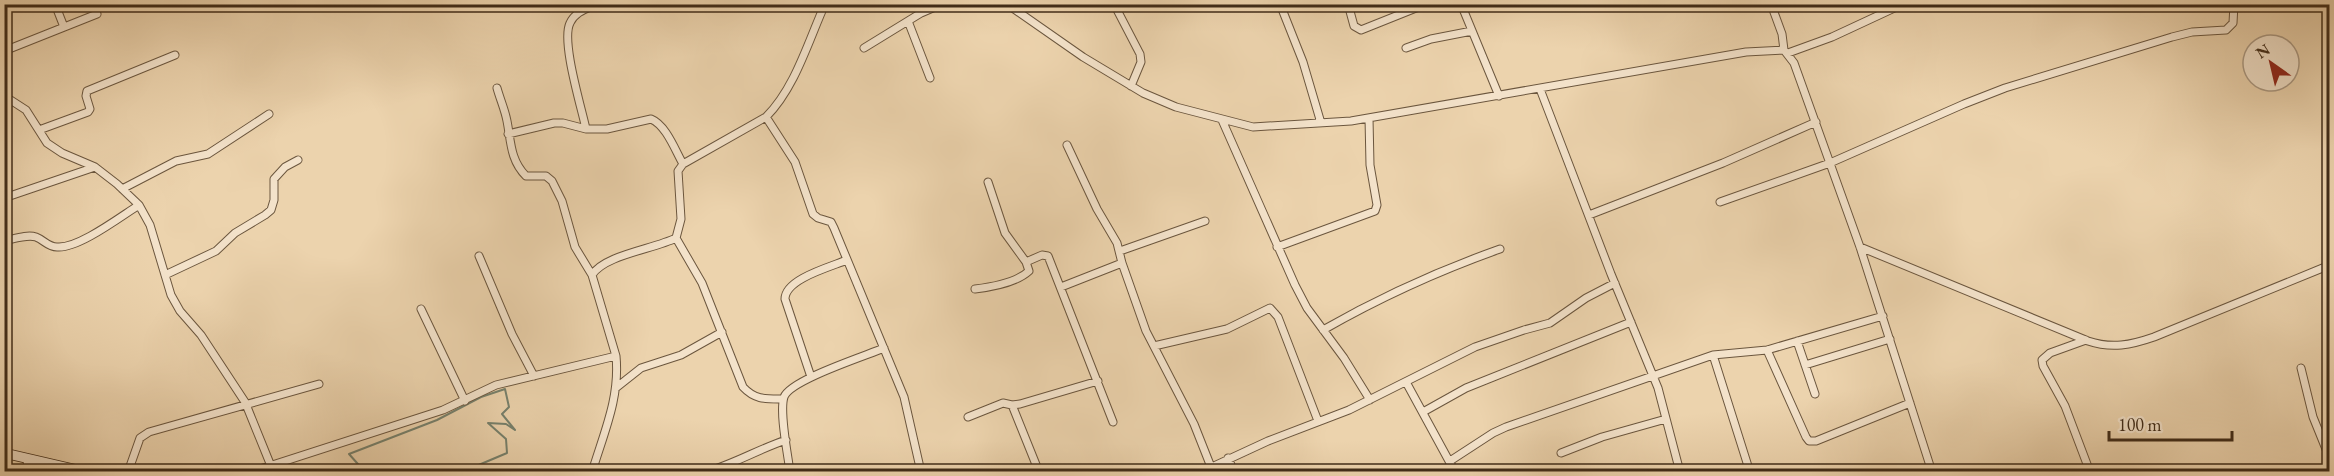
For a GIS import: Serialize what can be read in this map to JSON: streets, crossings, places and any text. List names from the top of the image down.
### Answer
{
  "scale_bar": "100 m",
  "north": "top left"
}
